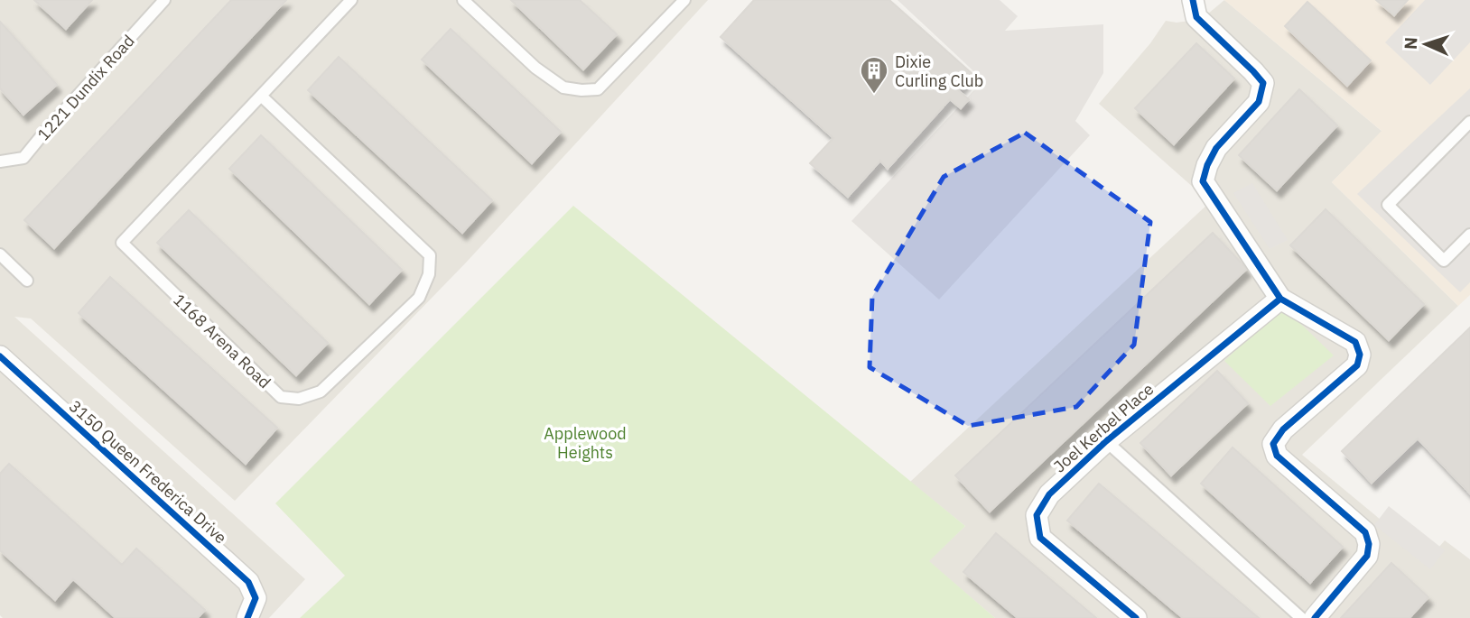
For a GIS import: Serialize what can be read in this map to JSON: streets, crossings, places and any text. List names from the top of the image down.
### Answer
{
  "streets": {
    "street": ["Joel Kerbel Place", "3150 Queen Frederica Drive"],
    "lane": ["1221 Dundix Road", "1168 Arena Road"]
  },
  "parks": ["Applewood Heights"],
  "places": {
    "building": ["Dixie Curling Club"]
  },
  "north": "left"
}
